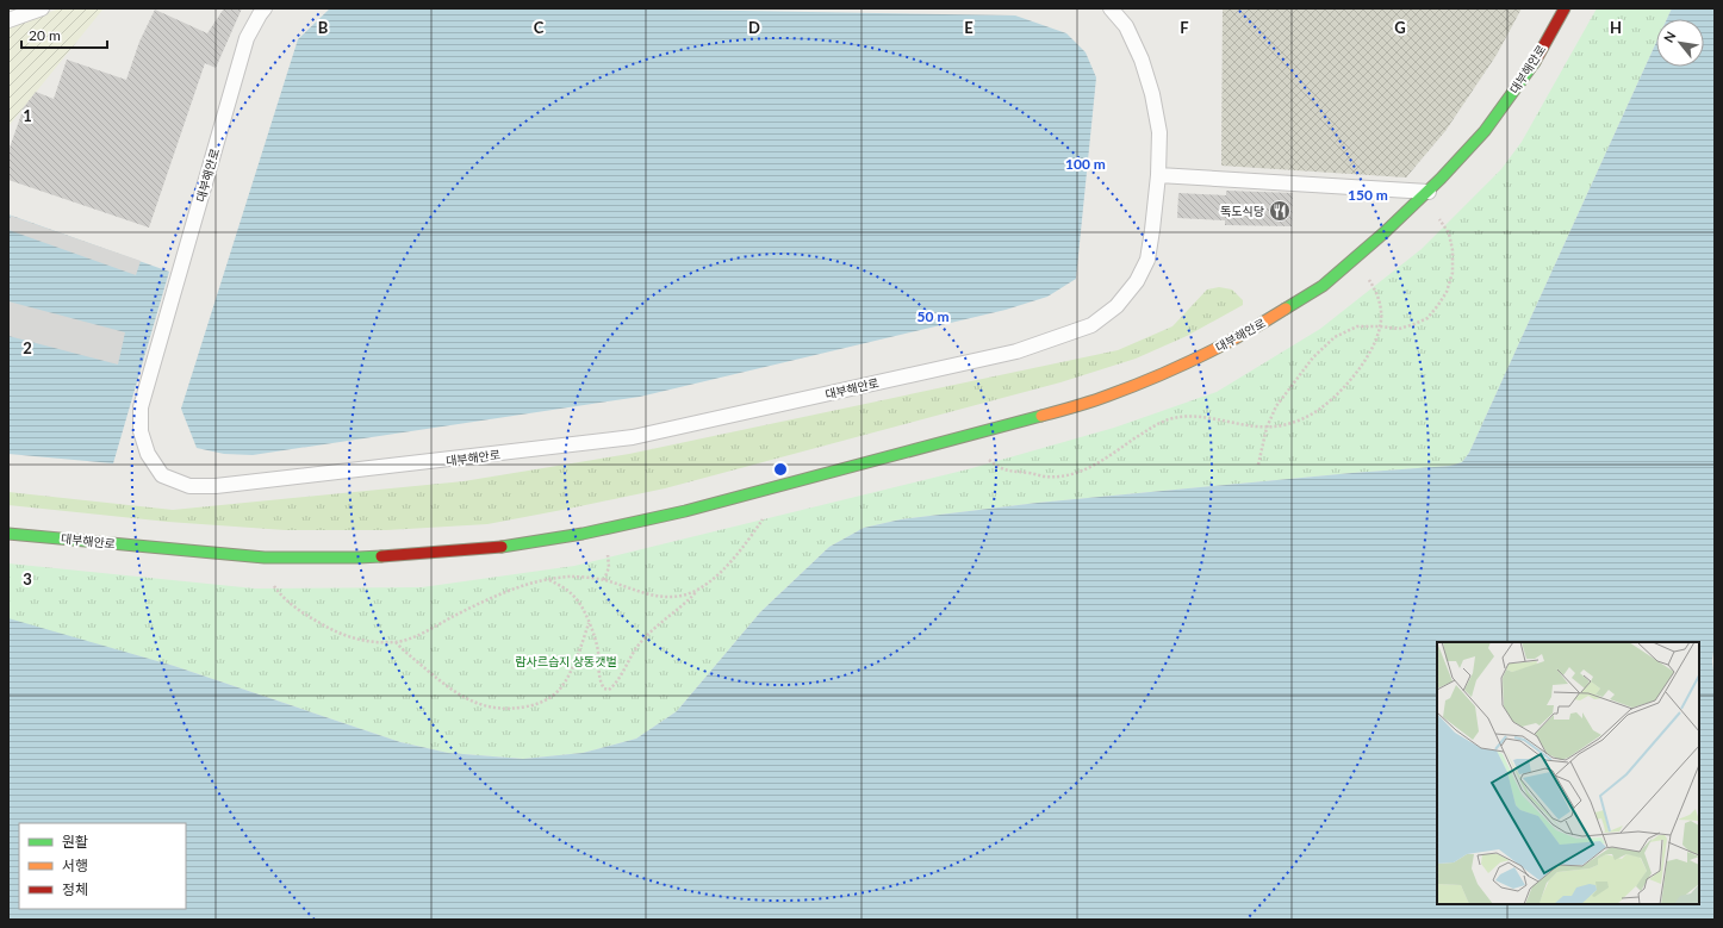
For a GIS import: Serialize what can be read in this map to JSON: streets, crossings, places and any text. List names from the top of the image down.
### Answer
{
  "streets": {
    "street": ["대부해안로"]
  },
  "parks": ["람사르습지 상동갯벌"],
  "places": {
    "restaurant": ["독도식당"]
  },
  "legend": ["원활", "서행", "정체"],
  "scale_bar": "20 m",
  "north": "top left",
  "grid": {
    "columns": [
      "B",
      "C",
      "D",
      "E",
      "F",
      "G",
      "H"
    ],
    "rows": ["1", "2", "3"]
  },
  "rings": ["100 m", "150 m", "50 m"]
}
